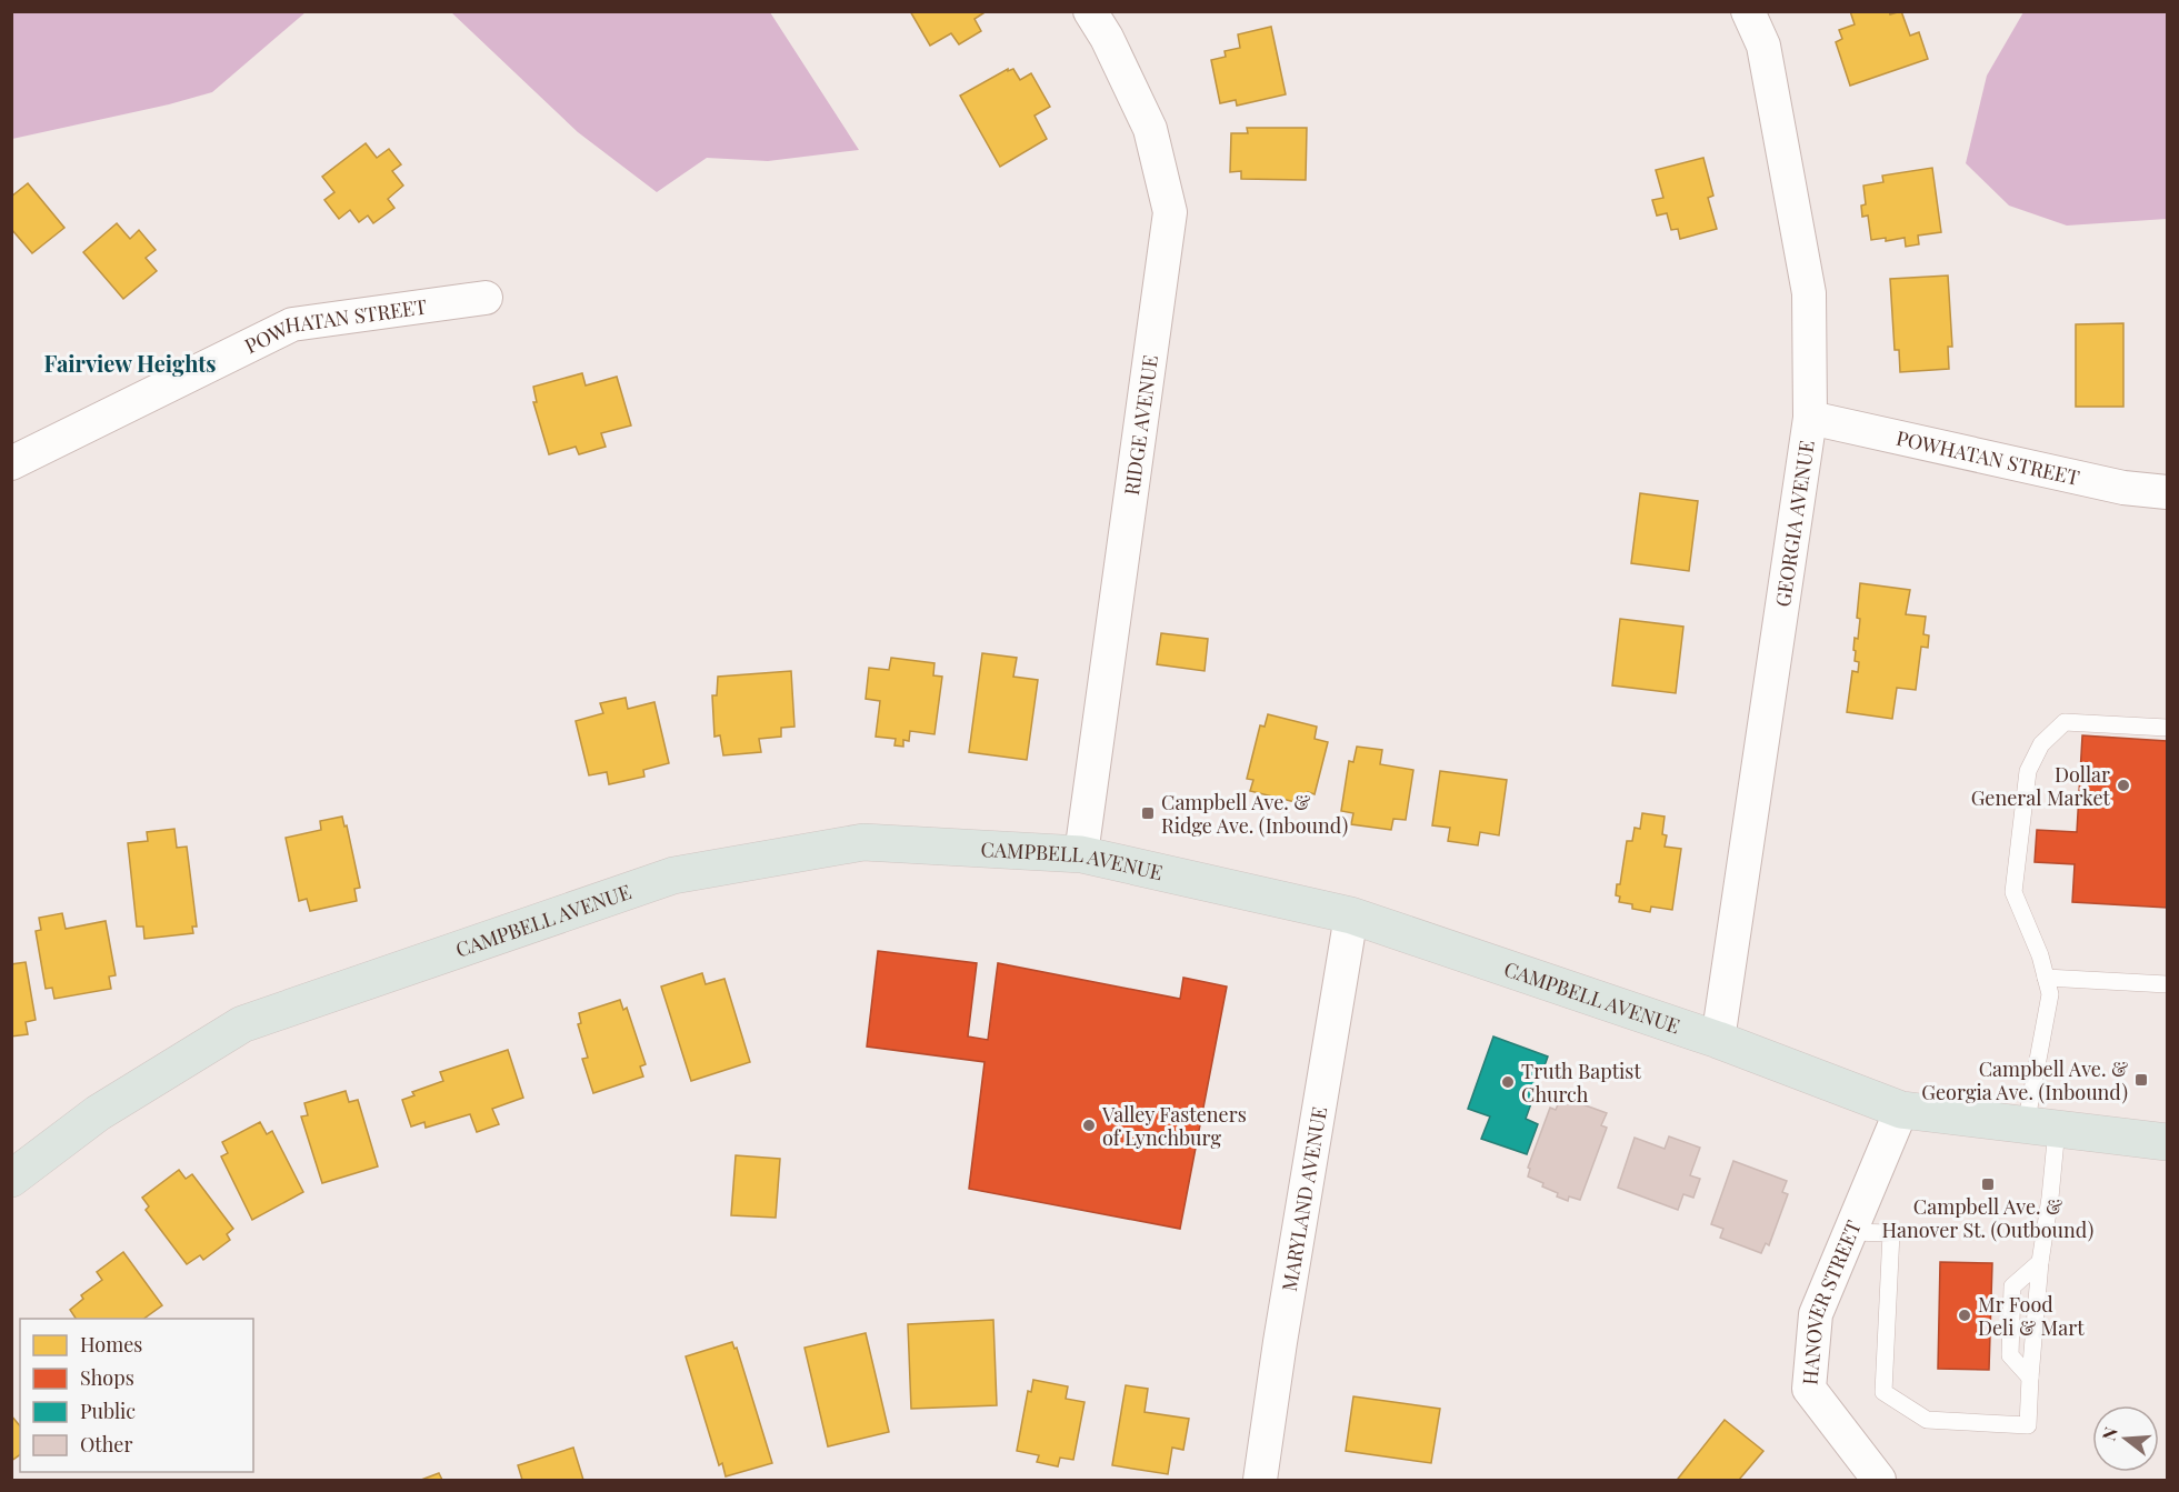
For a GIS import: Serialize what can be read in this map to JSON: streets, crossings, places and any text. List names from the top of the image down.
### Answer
{
  "streets": {
    "main road": ["CAMPBELL AVENUE"],
    "street": [
      "POWHATAN STREET",
      "RIDGE AVENUE",
      "GEORGIA AVENUE",
      "MARYLAND AVENUE",
      "HANOVER STREET"
    ]
  },
  "crossings": [
    ["POWHATAN STREET", "GEORGIA AVENUE"],
    ["RIDGE AVENUE", "CAMPBELL AVENUE"],
    ["GEORGIA AVENUE", "CAMPBELL AVENUE"],
    ["CAMPBELL AVENUE", "MARYLAND AVENUE"],
    ["CAMPBELL AVENUE", "HANOVER STREET"]
  ],
  "districts": ["Fairview Heights"],
  "places": {
    "other": [
      "Dollar General Market",
      "Truth Baptist Church",
      "Valley Fasteners of Lynchburg",
      "Mr Food Deli & Mart"
    ],
    "transit": ["Campbell Ave. & Ridge Ave. (Inbound)", "Campbell Ave. & Georgia Ave. (Inbound)", "Campbell Ave. & Hanover St. (Outbound)"]
  },
  "legend": [
    "Homes",
    "Shops",
    "Public",
    "Other"
  ],
  "north": "left"
}
